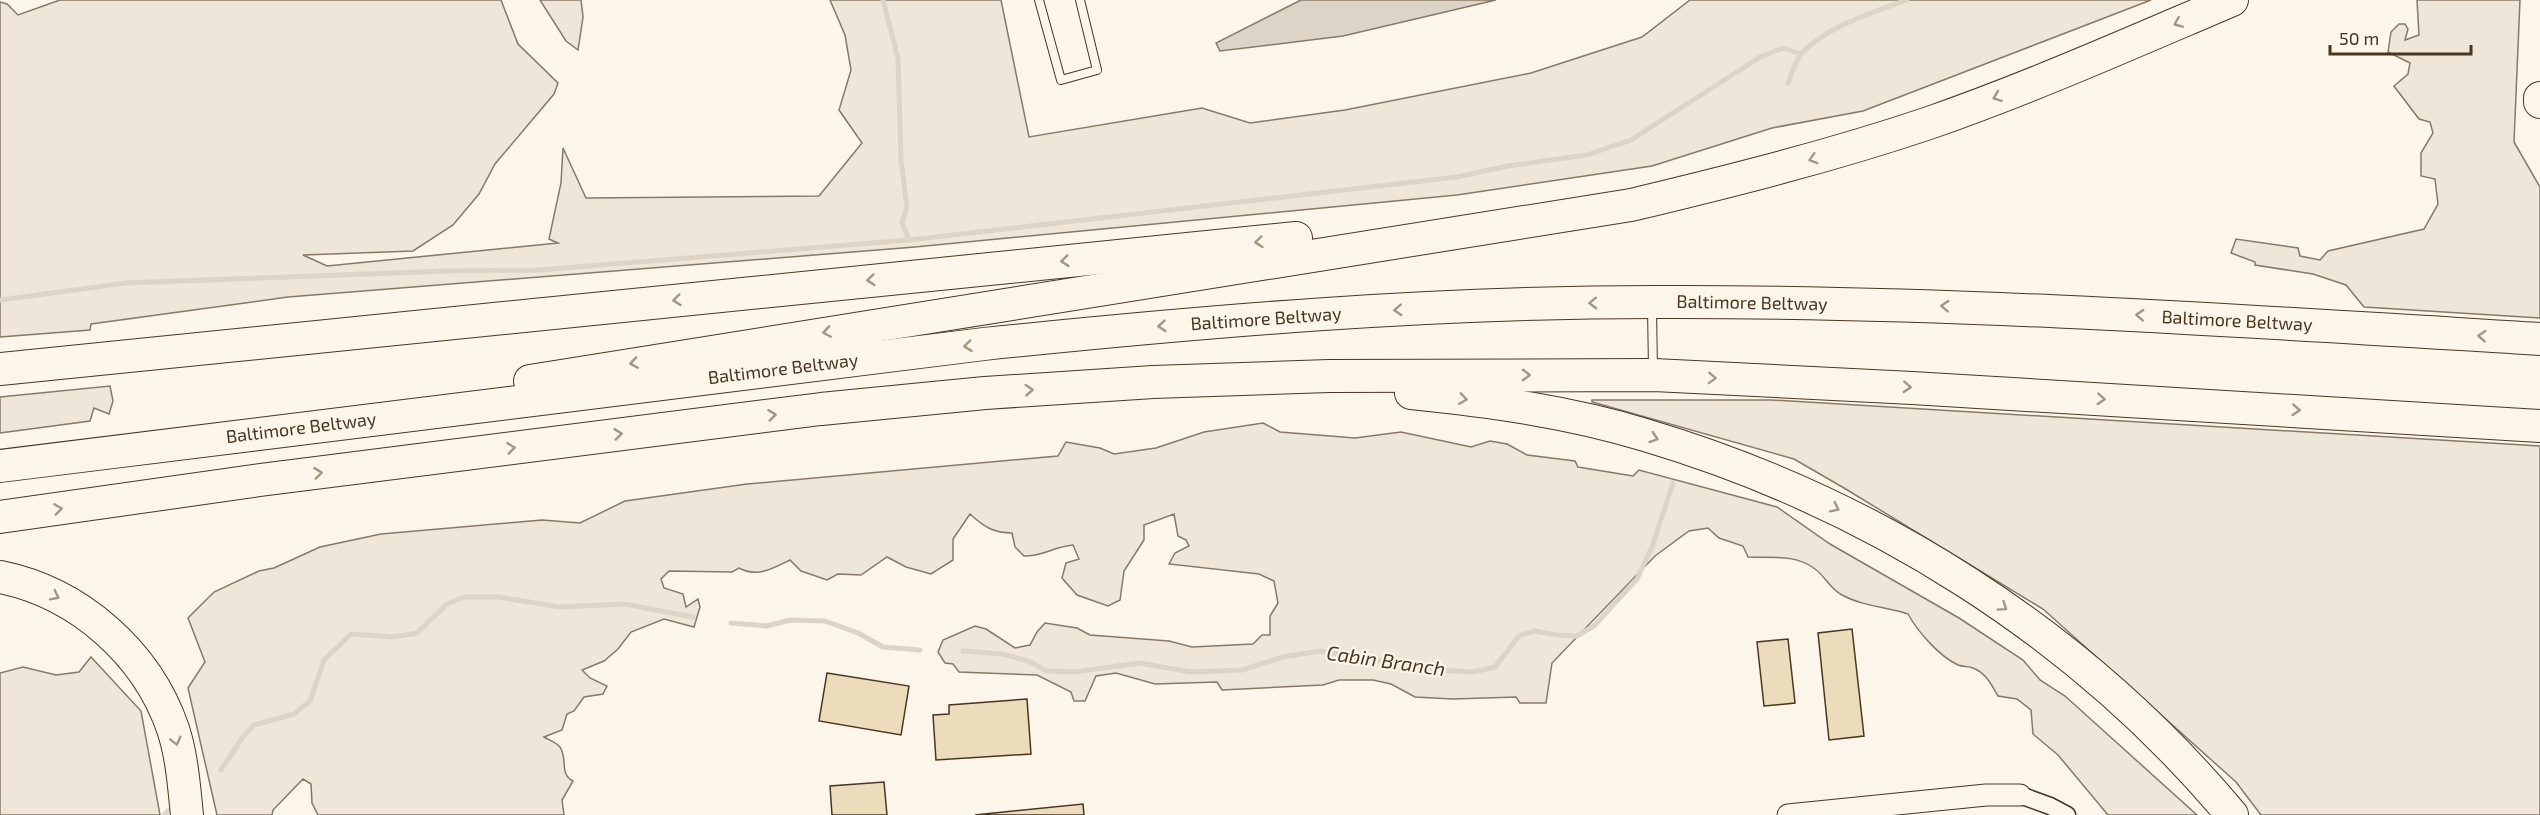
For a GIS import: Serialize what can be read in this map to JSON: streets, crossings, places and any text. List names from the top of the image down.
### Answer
{
  "streets": {
    "highway": ["Baltimore Beltway"]
  },
  "water": ["Cabin Branch"],
  "scale_bar": "50 m"
}
